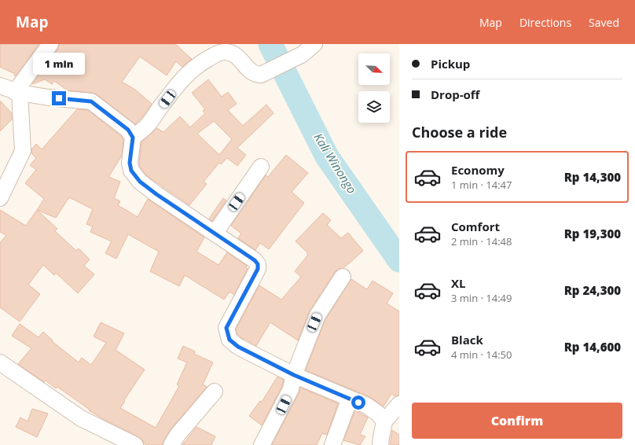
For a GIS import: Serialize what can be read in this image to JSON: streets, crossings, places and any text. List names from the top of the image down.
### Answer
{
  "water": ["Kali Winongo"],
  "north": "bottom right",
  "page": {
    "header": "Map",
    "nav": ["Map", "Directions", "Saved"],
    "banner": ["Pickup", "Drop-off"],
    "bubble": "1 min",
    "heading": "Choose a ride",
    "list": [
      {
        "name": "Economy",
        "note": "1 min · 14:47",
        "value": "Rp 14,300"
      },
      {
        "name": "Comfort",
        "note": "2 min · 14:48",
        "value": "Rp 19,300"
      },
      {
        "name": "XL",
        "note": "3 min · 14:49",
        "value": "Rp 24,300"
      },
      {
        "name": "Black",
        "note": "4 min · 14:50",
        "value": "Rp 14,600"
      }
    ],
    "buttons": "Confirm"
  }
}
